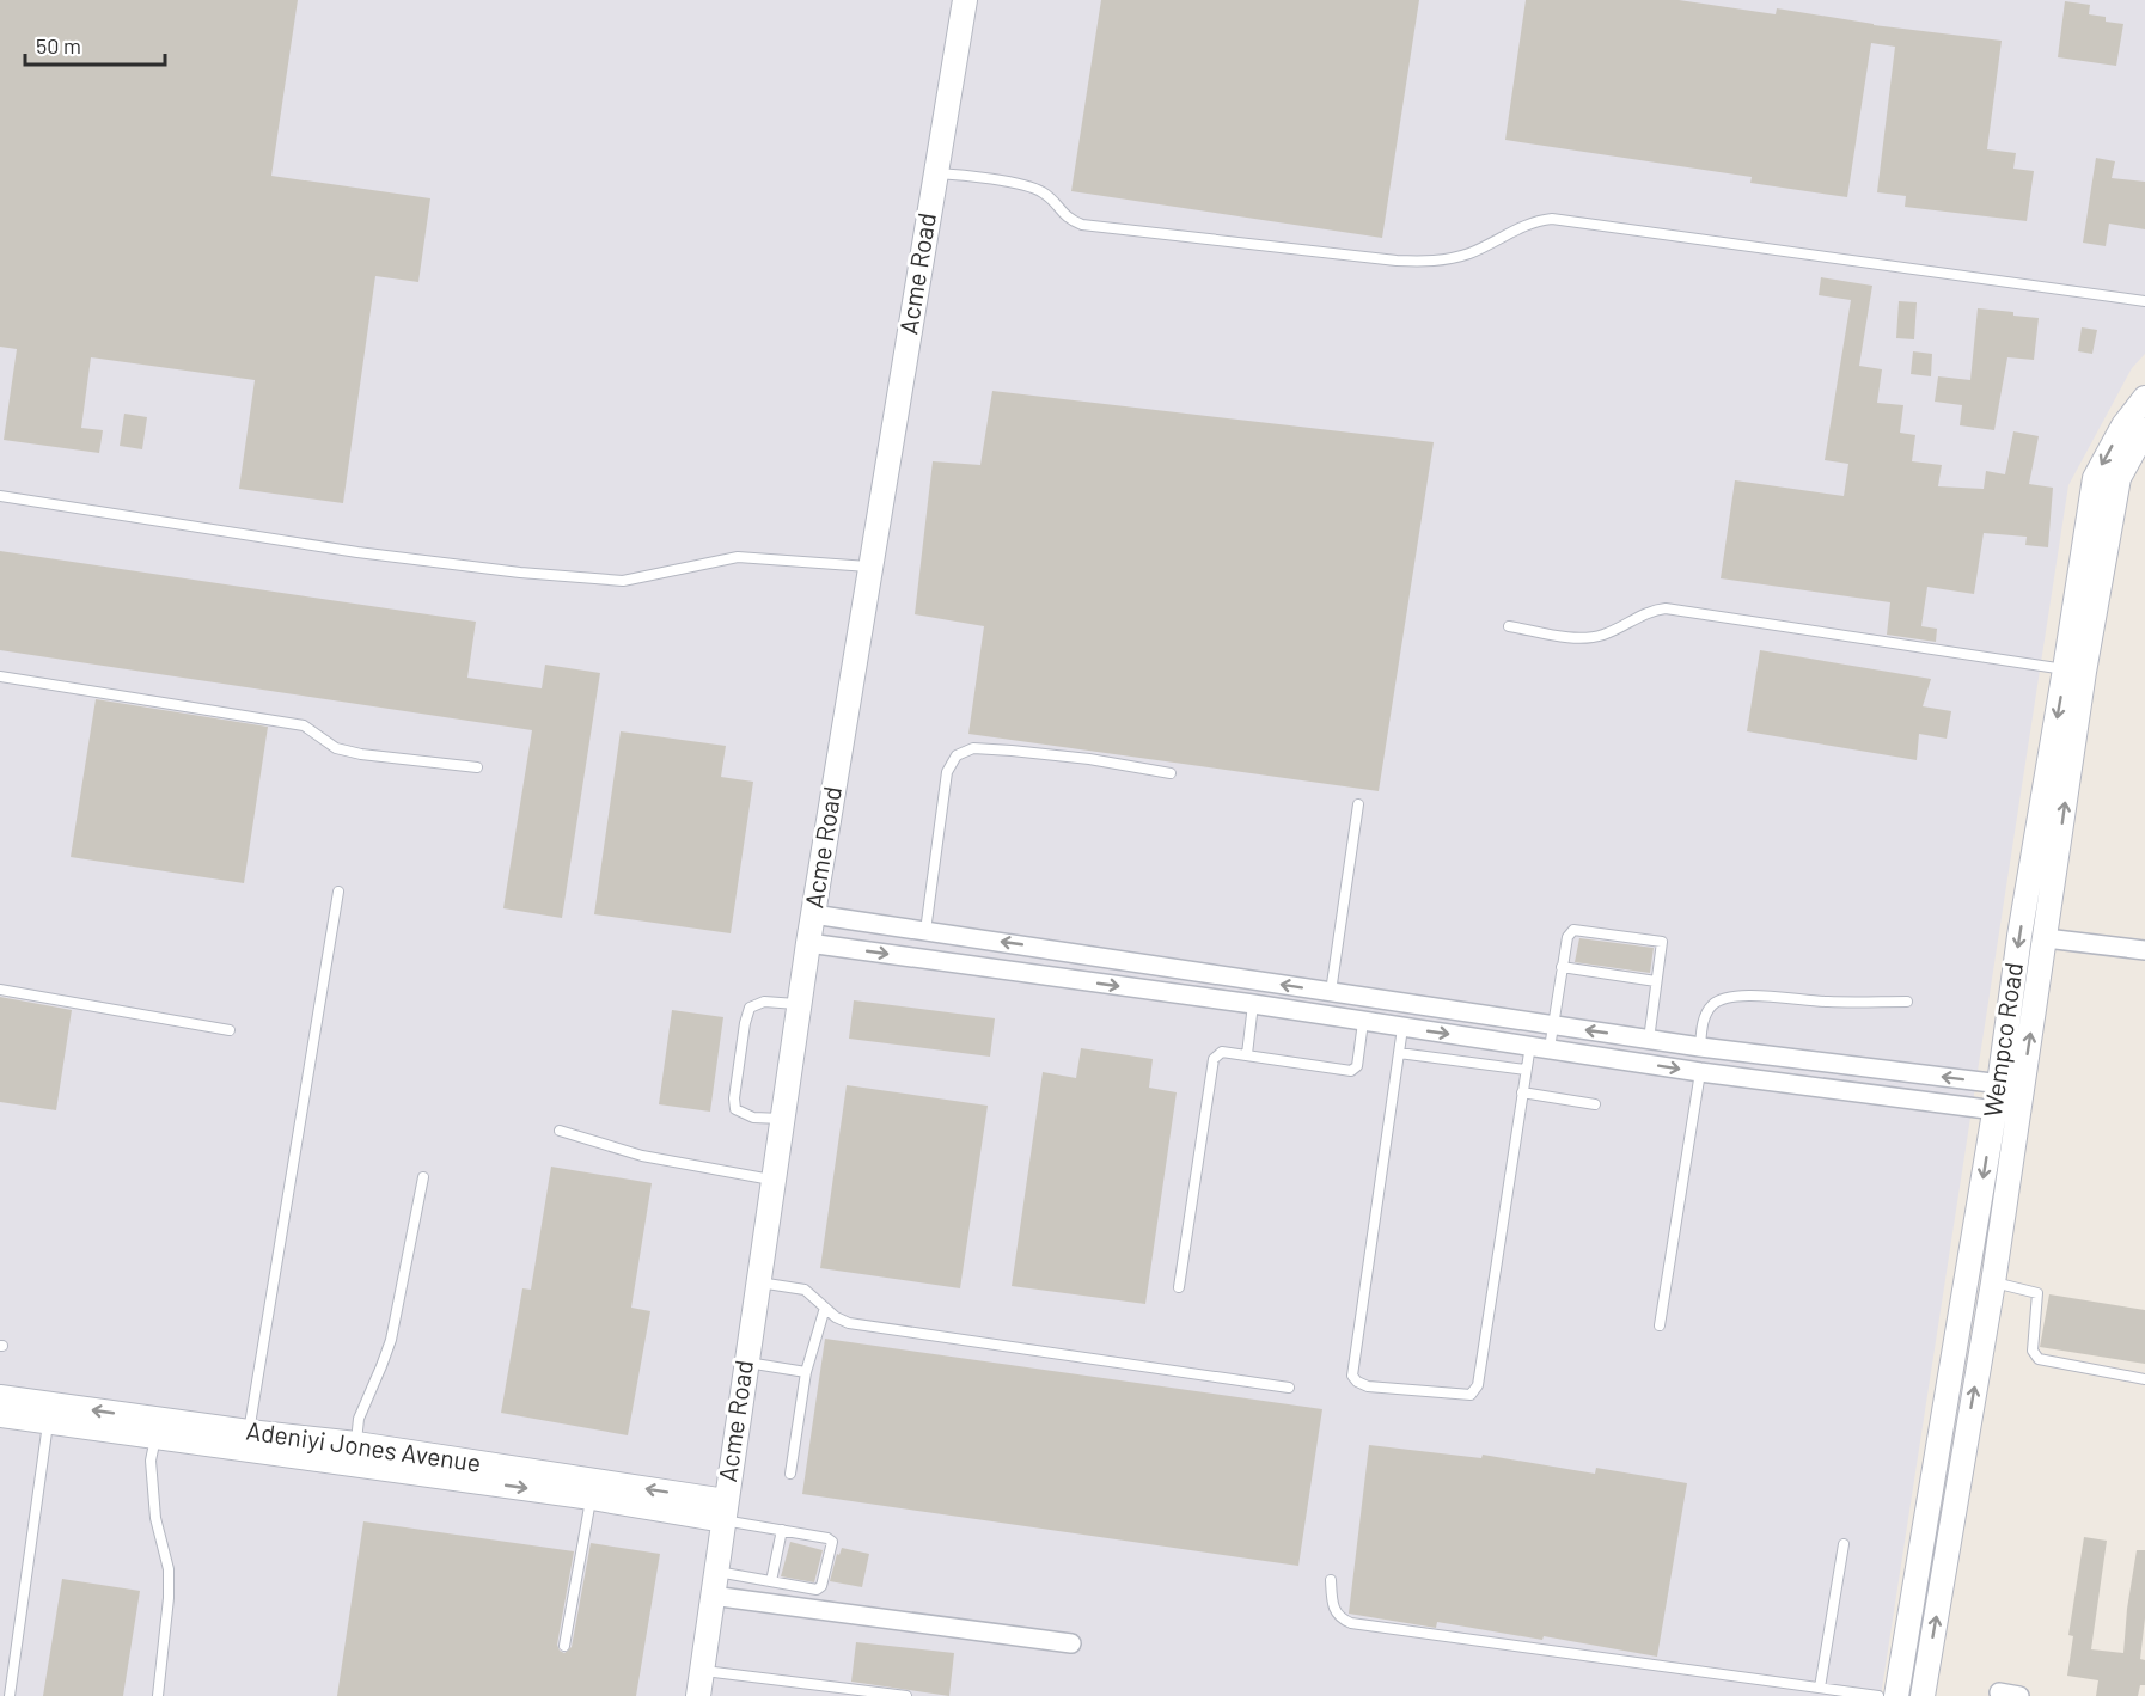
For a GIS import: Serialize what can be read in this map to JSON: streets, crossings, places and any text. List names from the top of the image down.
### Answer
{
  "streets": {
    "street": ["Acme Road", "Wempco Road", "Adeniyi Jones Avenue"]
  },
  "crossings": [
    ["Acme Road", "Adeniyi Jones Avenue"]
  ],
  "scale_bar": "50 m"
}
